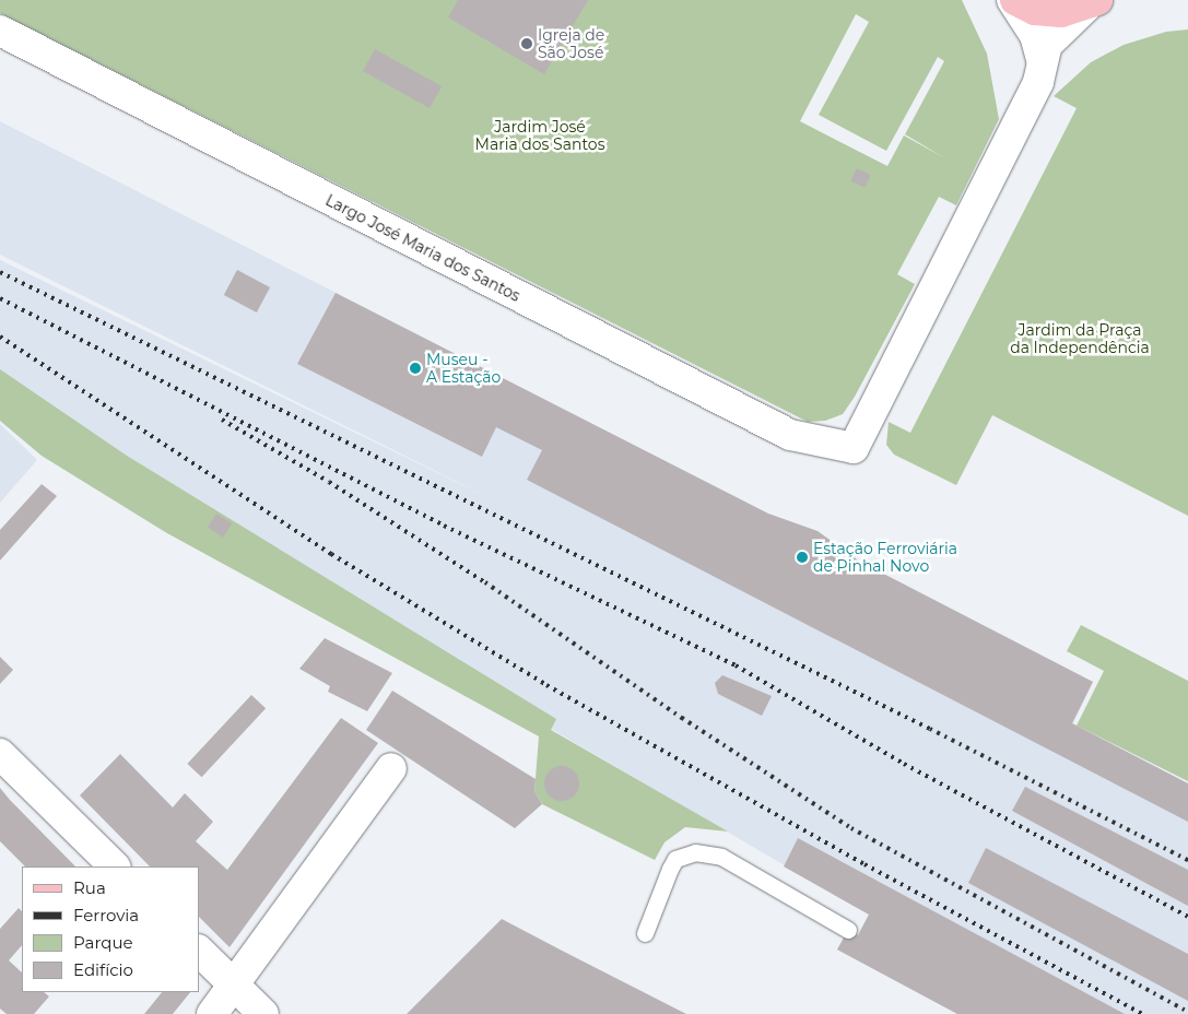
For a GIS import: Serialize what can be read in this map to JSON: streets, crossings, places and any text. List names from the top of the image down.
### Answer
{
  "streets": {
    "street": ["Largo José Maria dos Santos"]
  },
  "parks": ["Jardim José Maria dos Santos", "Jardim da Praça da Independência"],
  "places": ["Igreja de São José", "Museu - A Estação", "Estação Ferroviária de Pinhal Novo"],
  "legend": [
    "Rua",
    "Ferrovia",
    "Parque",
    "Edifício"
  ]
}
